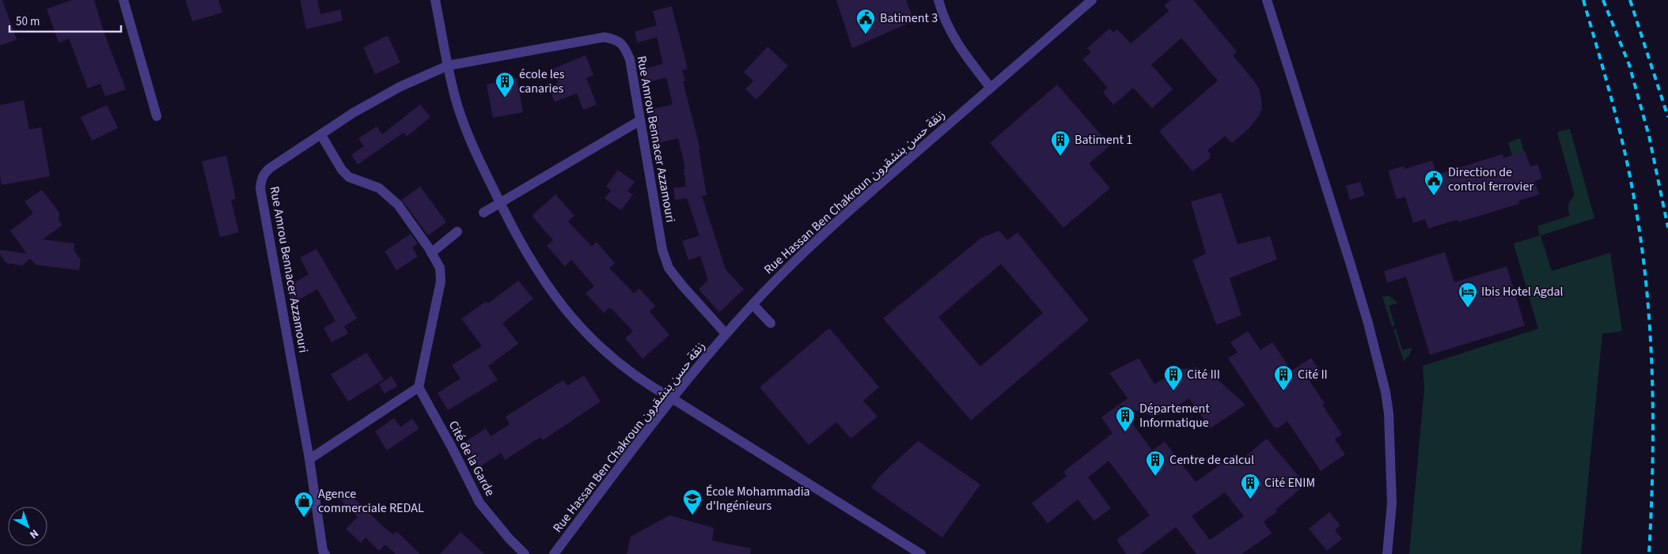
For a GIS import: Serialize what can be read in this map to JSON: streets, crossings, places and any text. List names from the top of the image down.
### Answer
{
  "streets": {
    "street": ["Rue Amrou Bennacer Azzamouri", "Rue Hassan Ben Chakroun زنقة حسن بنشقرون", "Cité de la Garde"]
  },
  "crossings": [
    ["Rue Amrou Bennacer Azzamouri", "Rue Hassan Ben Chakroun زنقة حسن بنشقرون"]
  ],
  "places": {
    "public building": ["Batiment 3", "Direction de control ferrovier"],
    "building": [
      "école les canaries",
      "Batiment 1",
      "Cité III",
      "Cité II",
      "Département Informatique",
      "Centre de calcul",
      "Cité ENIM"
    ],
    "hotel": ["Ibis Hotel Agdal"],
    "school or university": ["École Mohammadia d'Ingénieurs"],
    "shop": ["Agence commerciale REDAL"]
  },
  "scale_bar": "50 m",
  "north": "bottom right"
}
